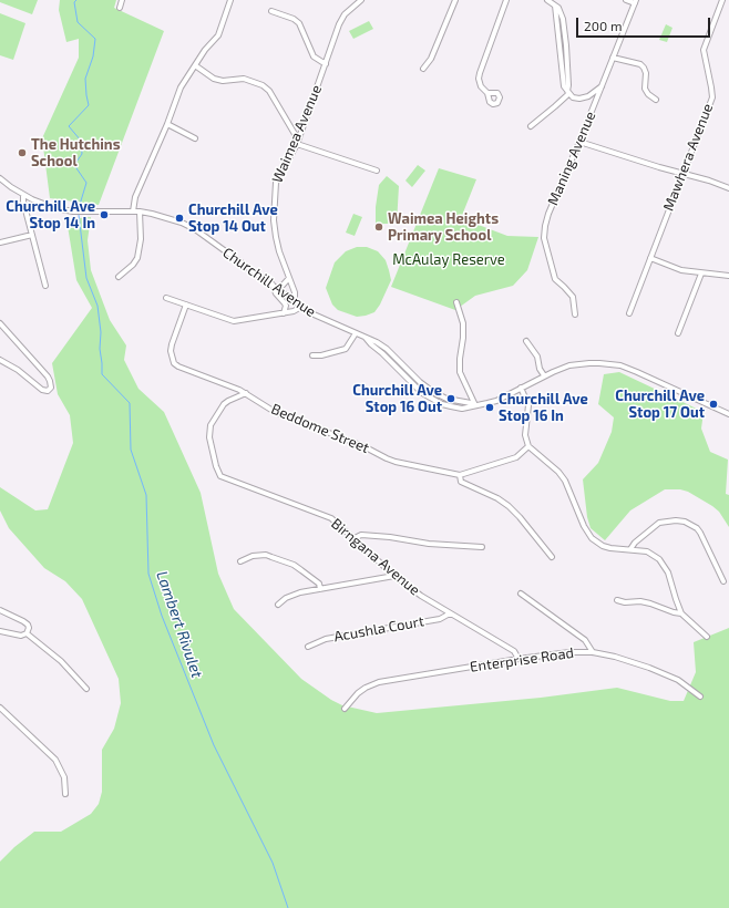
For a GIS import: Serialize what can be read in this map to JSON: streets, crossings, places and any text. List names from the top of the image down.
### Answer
{
  "streets": {
    "street": [
      "Waimea Avenue",
      "Mawhera Avenue",
      "Maning Avenue",
      "Churchill Avenue",
      "Beddome Street",
      "Birngana Avenue",
      "Acushla Court",
      "Enterprise Road"
    ]
  },
  "crossings": [
    ["Waimea Avenue", "Churchill Avenue"],
    ["Beddome Street", "Birngana Avenue"],
    ["Birngana Avenue", "Acushla Court"],
    ["Birngana Avenue", "Enterprise Road"]
  ],
  "water": ["Lambert Rivulet"],
  "parks": ["McAulay Reserve"],
  "places": [
    "The Hutchins School",
    "Churchill Ave Stop 14 In",
    "Churchill Ave Stop 14 Out",
    "Waimea Heights Primary School",
    "Churchill Ave Stop 16 Out",
    "Churchill Ave Stop 17 Out",
    "Churchill Ave Stop 16 In"
  ],
  "scale_bar": "200 m"
}
